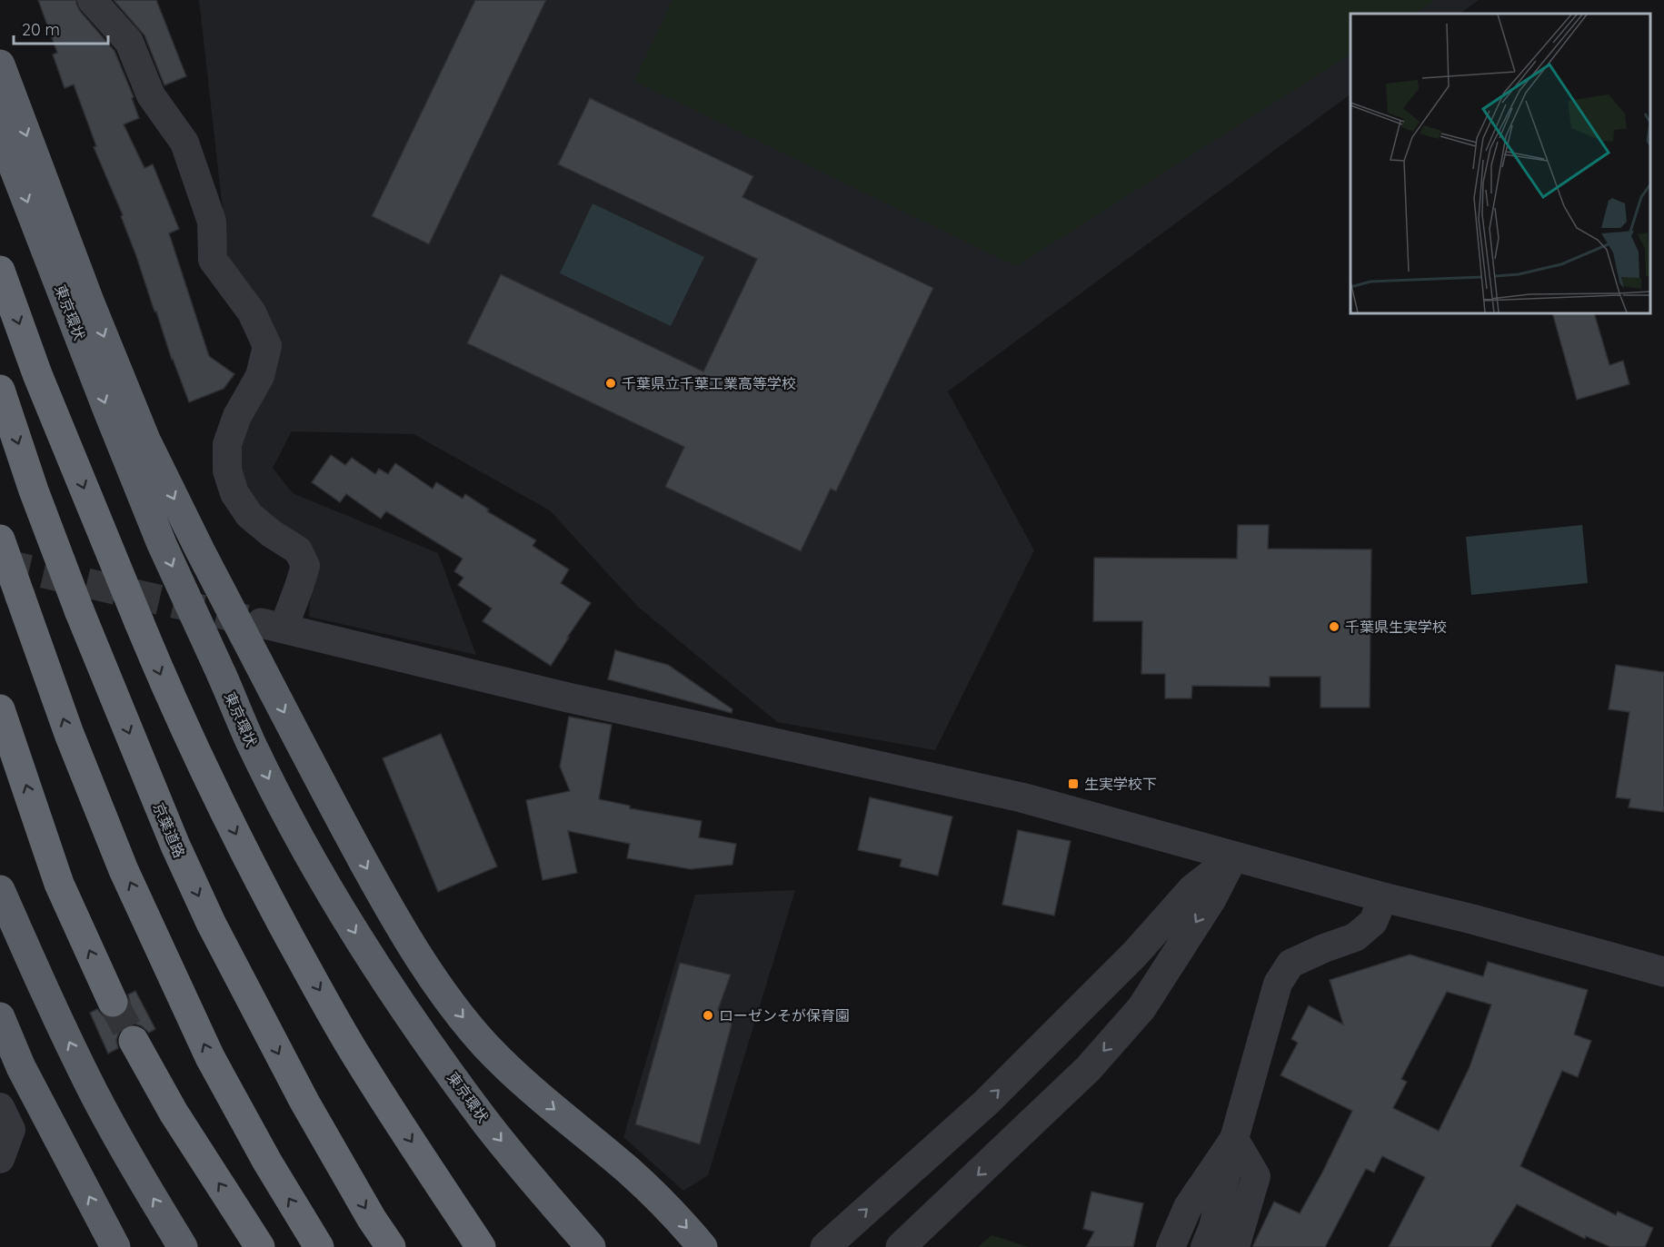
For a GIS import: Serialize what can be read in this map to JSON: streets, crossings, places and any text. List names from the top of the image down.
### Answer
{
  "streets": {
    "highway": ["東京環状", "京葉道路"]
  },
  "places": {
    "other": ["千葉県立千葉工業高等学校", "千葉県生実学校", "ローゼンそが保育園"],
    "transit": ["生実学校下"]
  },
  "scale_bar": "20 m"
}
